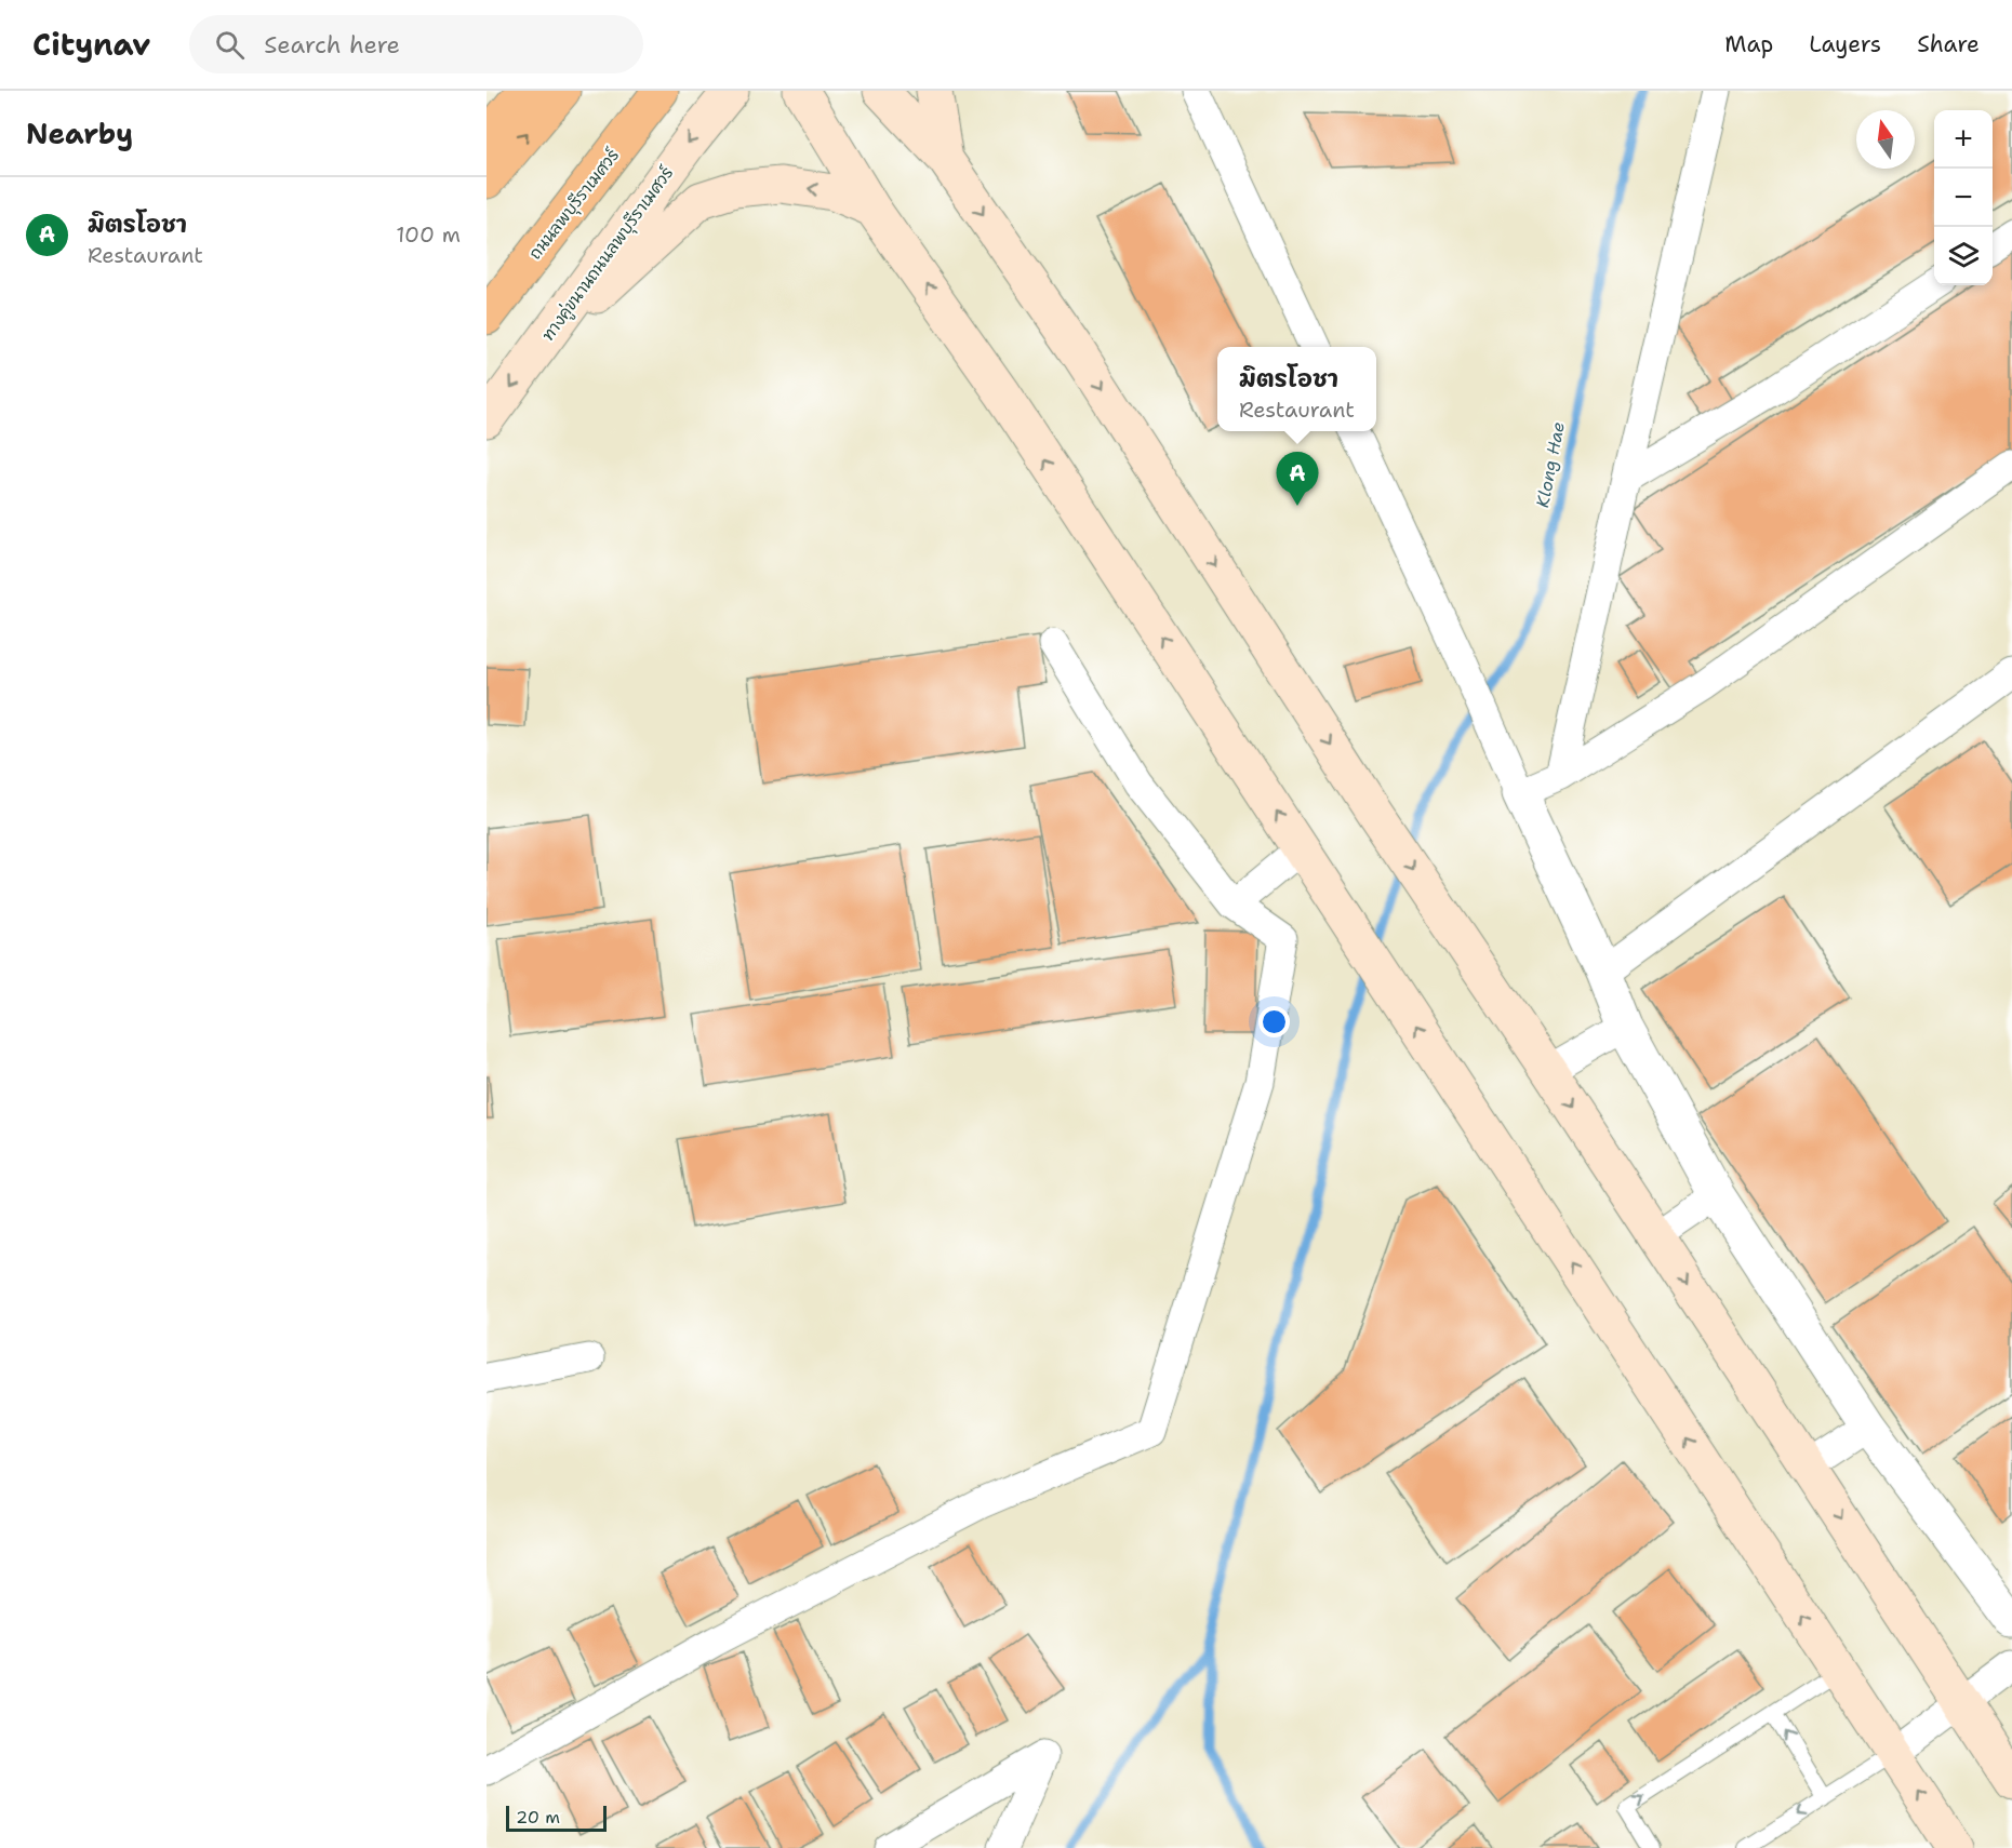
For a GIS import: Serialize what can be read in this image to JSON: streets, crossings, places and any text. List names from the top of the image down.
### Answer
{
  "streets": {
    "main road": ["ถนนลพบุรีราเมศวร์", "ทางคู่ขนานถนนลพบุรีราเมศวร์"]
  },
  "water": ["Klong Hae"],
  "scale_bar": "20 m",
  "north": "top",
  "page": {
    "header": "Citynav",
    "search": "Search here",
    "nav": ["Map", "Layers", "Share"],
    "heading": "Nearby",
    "map_buttons": ["+", "−"],
    "list": [
      {
        "mark": "A",
        "name": "มิตรโอชา",
        "note": "Restaurant",
        "value": "100 m"
      }
    ],
    "popup": ["มิตรโอชา", "Restaurant"],
    "pins": "A",
    "scale": "20 m"
  }
}
